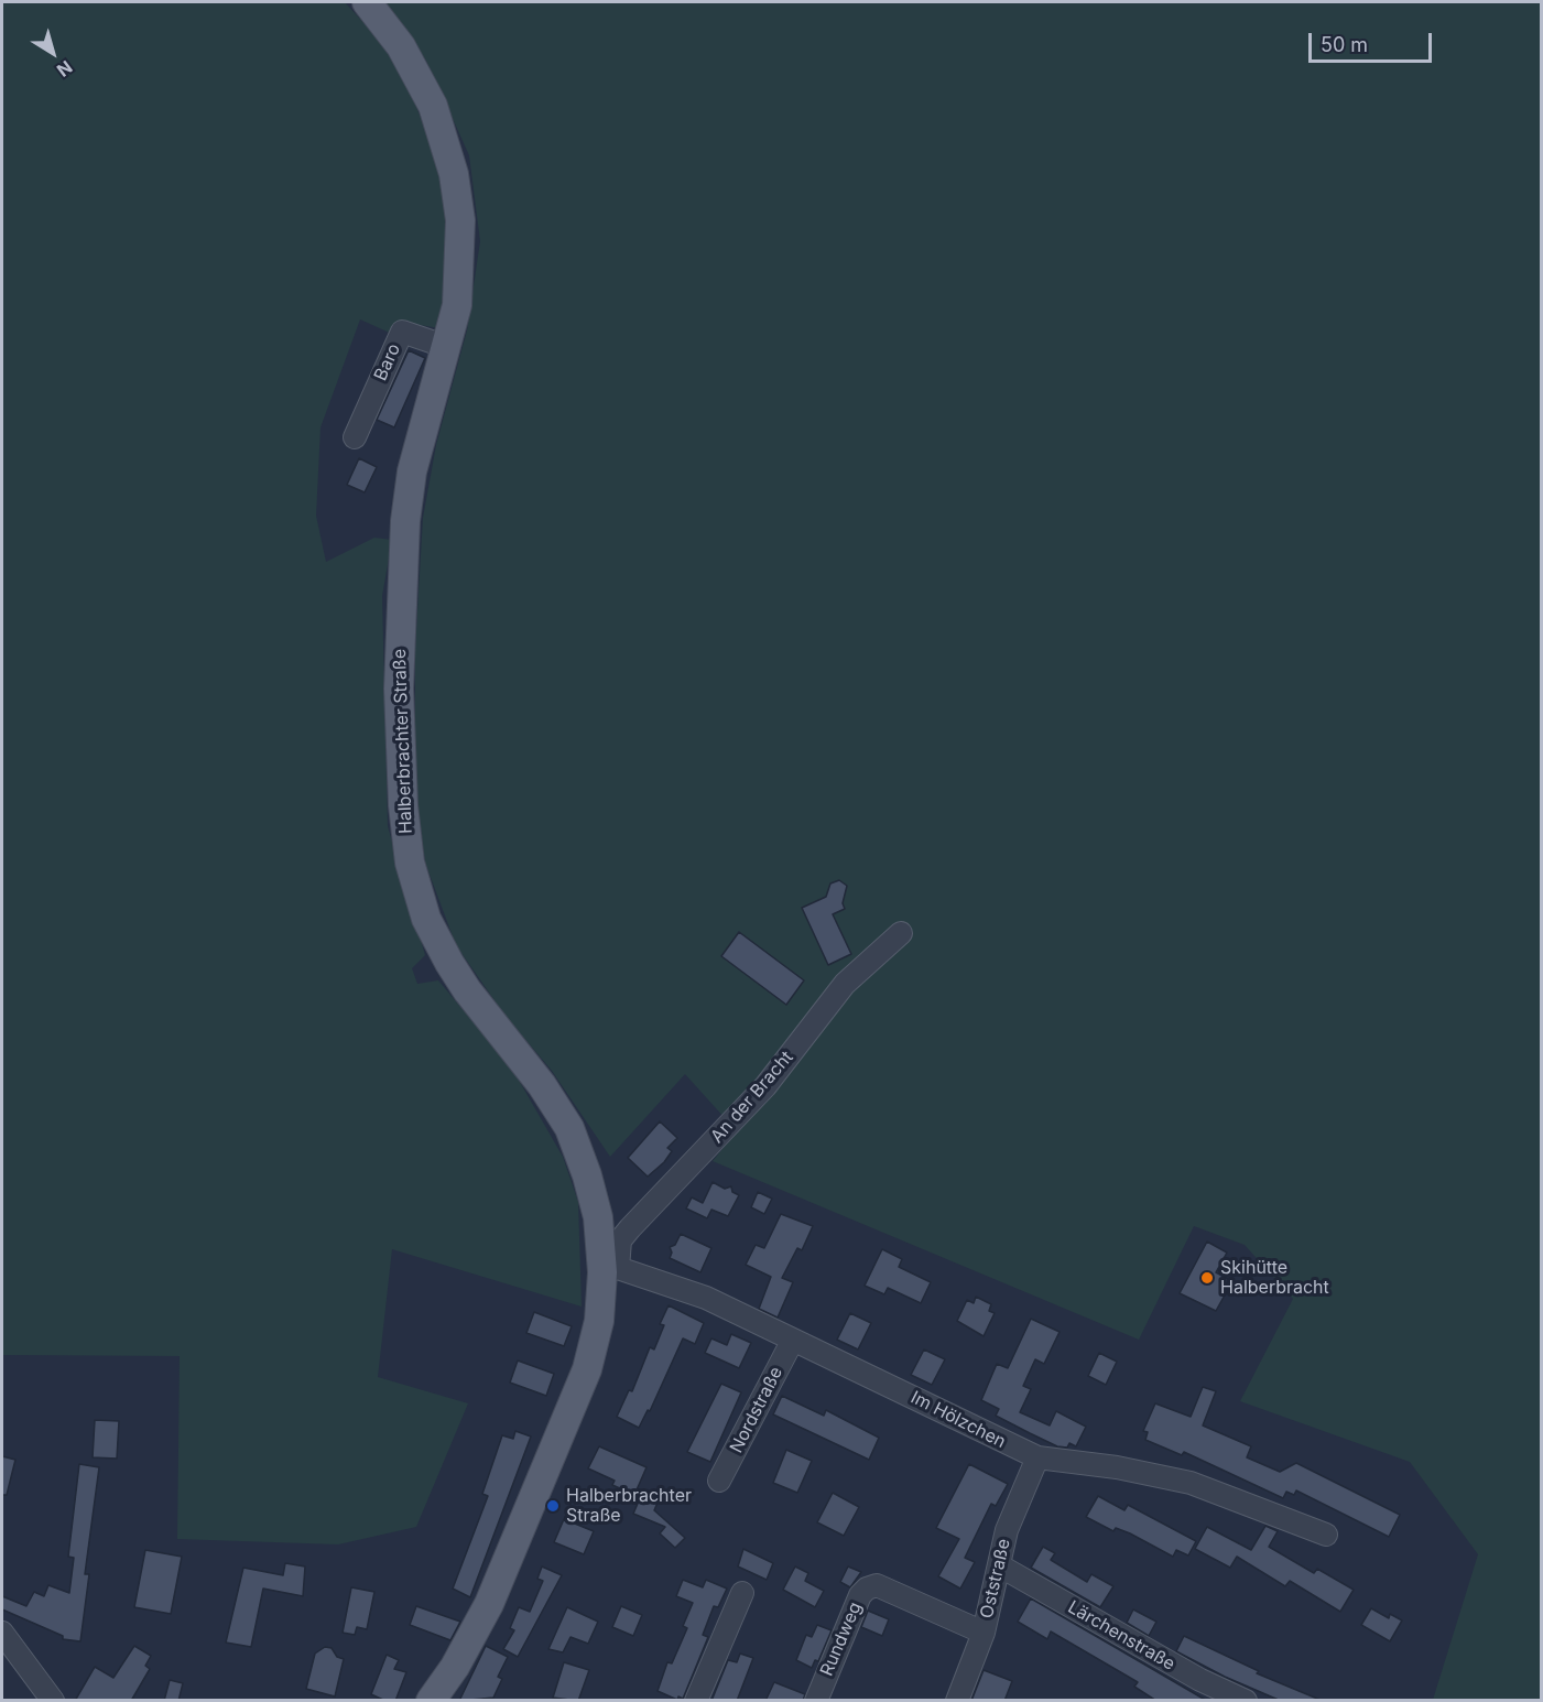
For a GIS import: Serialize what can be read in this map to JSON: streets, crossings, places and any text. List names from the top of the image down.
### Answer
{
  "streets": {
    "main road": ["Halberbrachter Straße"],
    "street": [
      "Baro",
      "An der Bracht",
      "Nordstraße",
      "Im Hölzchen",
      "Oststraße",
      "Lärchenstraße",
      "Rundweg"
    ]
  },
  "crossings": [
    ["Baro", "Halberbrachter Straße"],
    ["Halberbrachter Straße", "An der Bracht"],
    ["Halberbrachter Straße", "Im Hölzchen"],
    ["An der Bracht", "Im Hölzchen"],
    ["Nordstraße", "Im Hölzchen"],
    ["Im Hölzchen", "Oststraße"],
    ["Oststraße", "Lärchenstraße"],
    ["Oststraße", "Rundweg"]
  ],
  "places": ["Skihütte Halberbracht", "Halberbrachter Straße"],
  "scale_bar": "50 m",
  "north": "bottom right"
}
